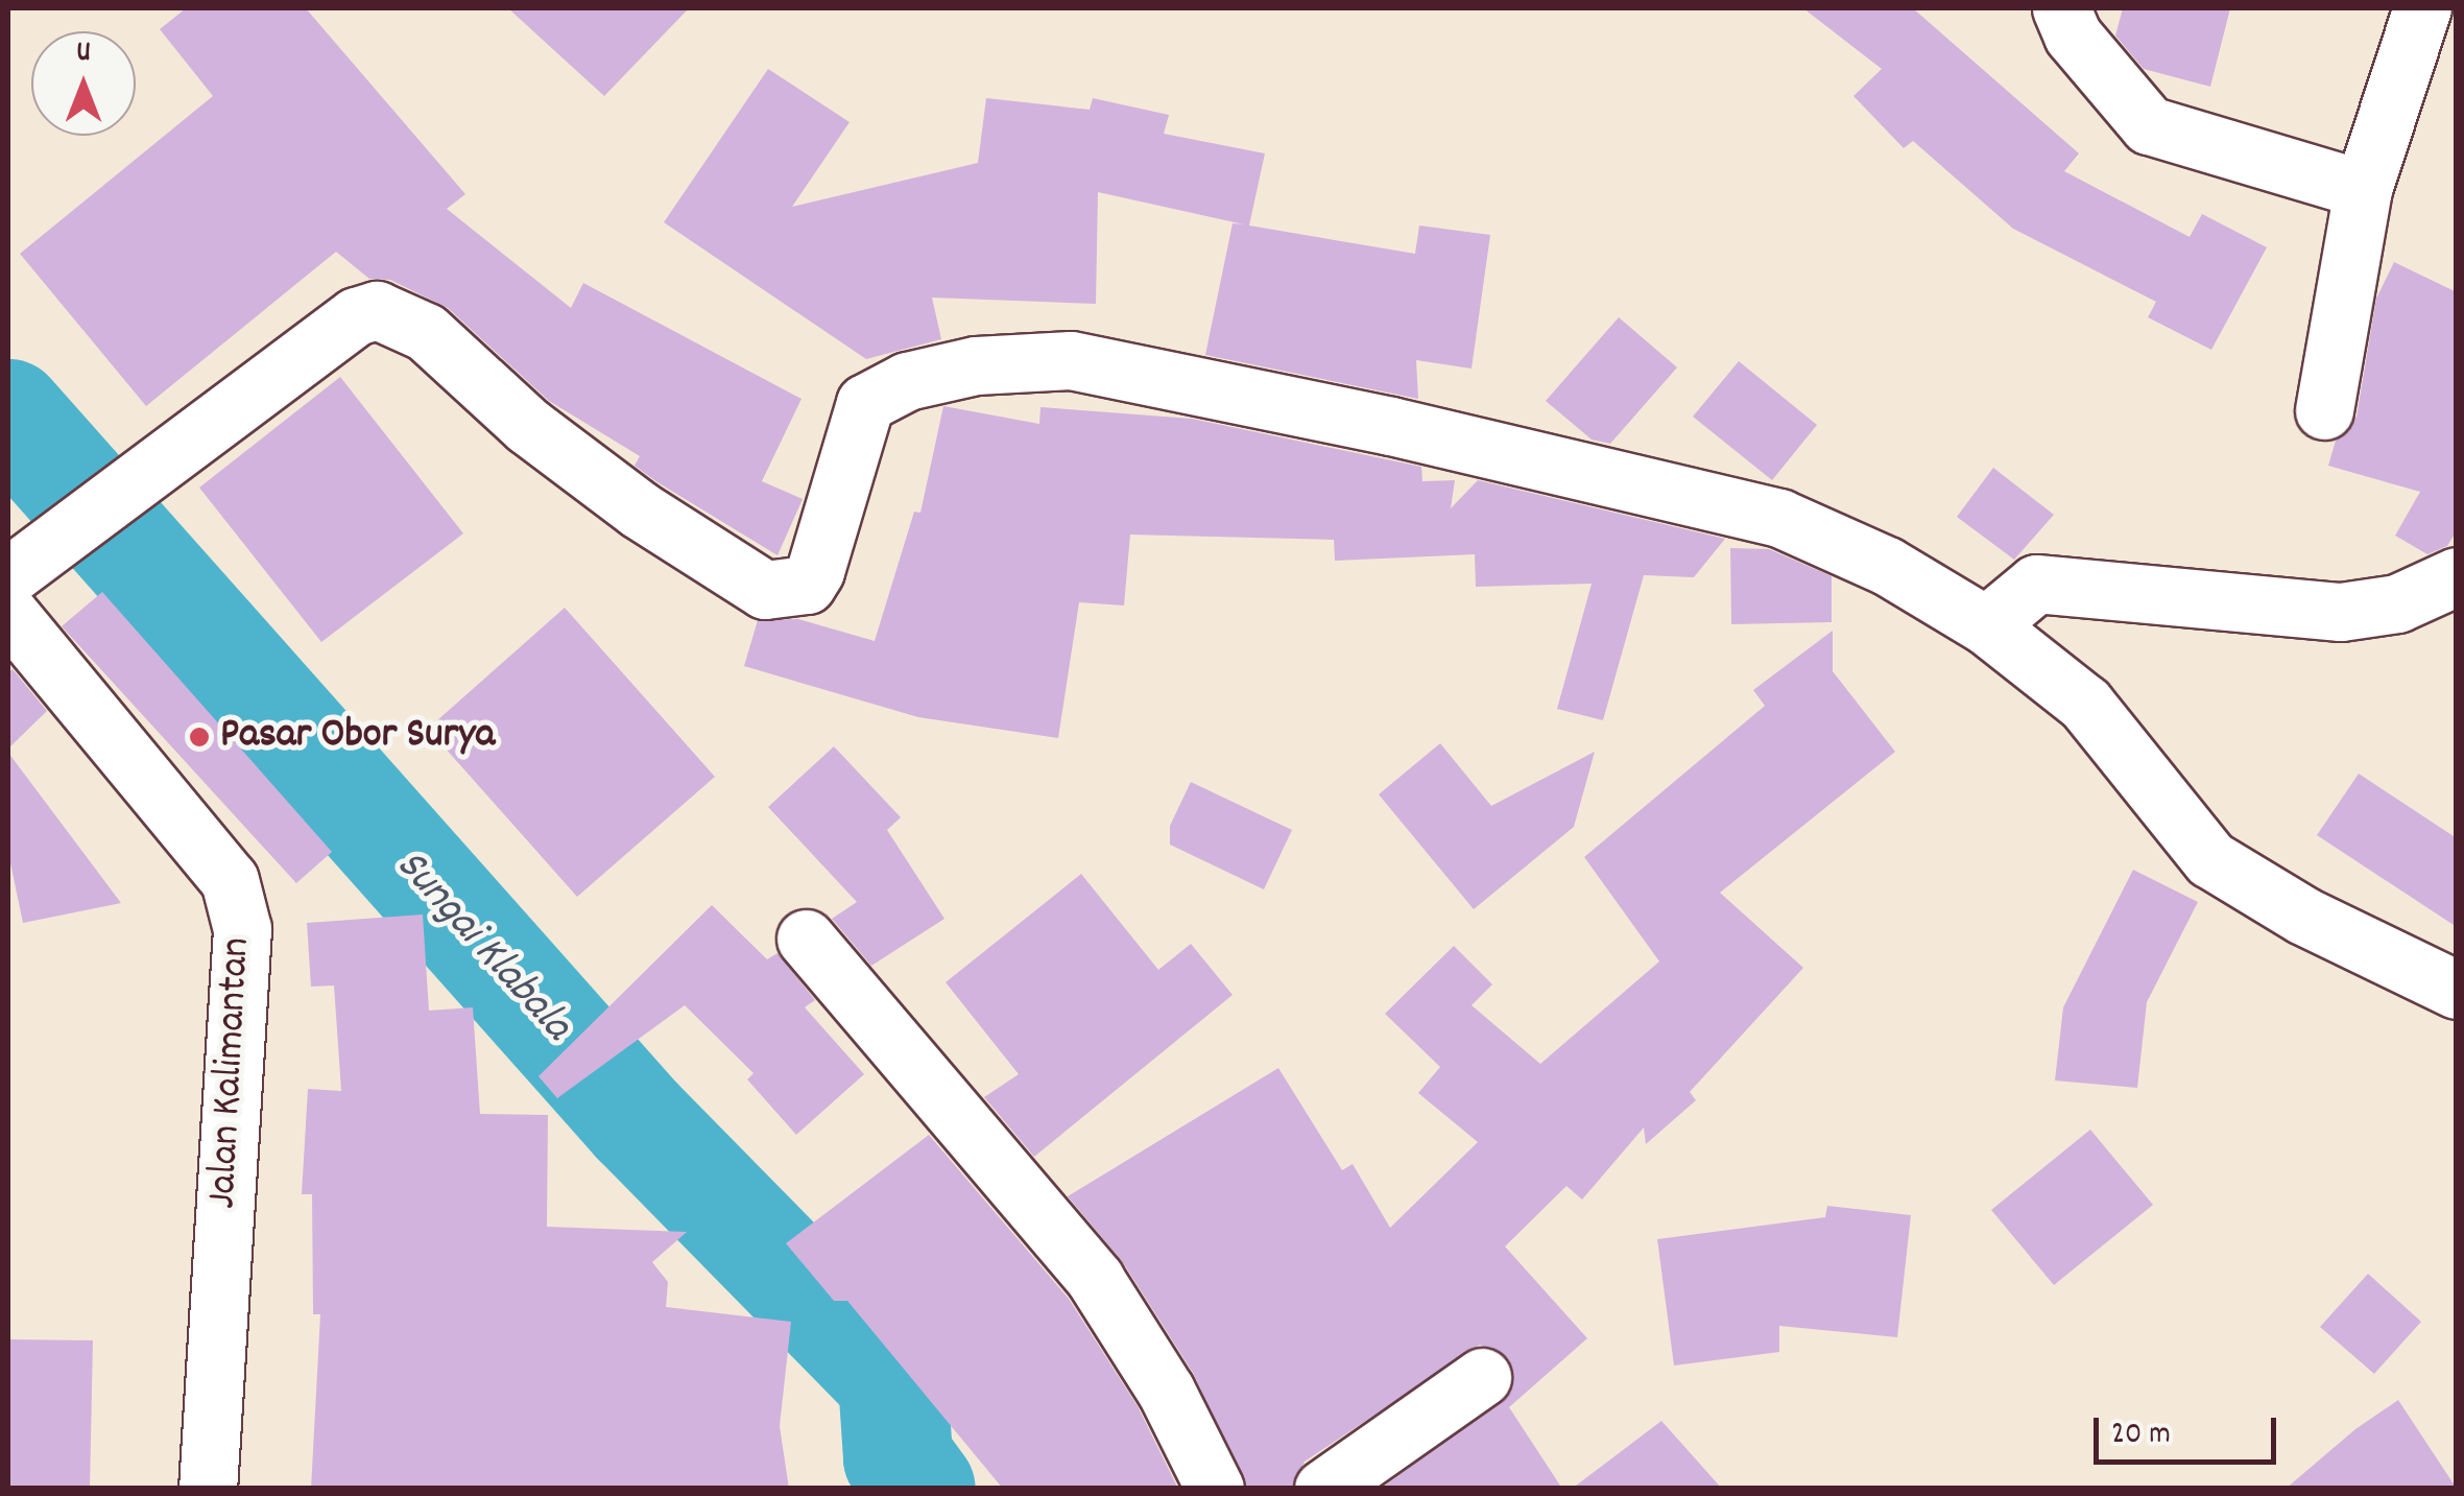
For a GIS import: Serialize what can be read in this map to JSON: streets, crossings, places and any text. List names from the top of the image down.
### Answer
{
  "streets": {
    "street": ["Jalan Kalimantan"]
  },
  "water": ["Sungai Klabala"],
  "places": ["Pasar Obor Surya"],
  "scale_bar": "20 m",
  "north": "top"
}
